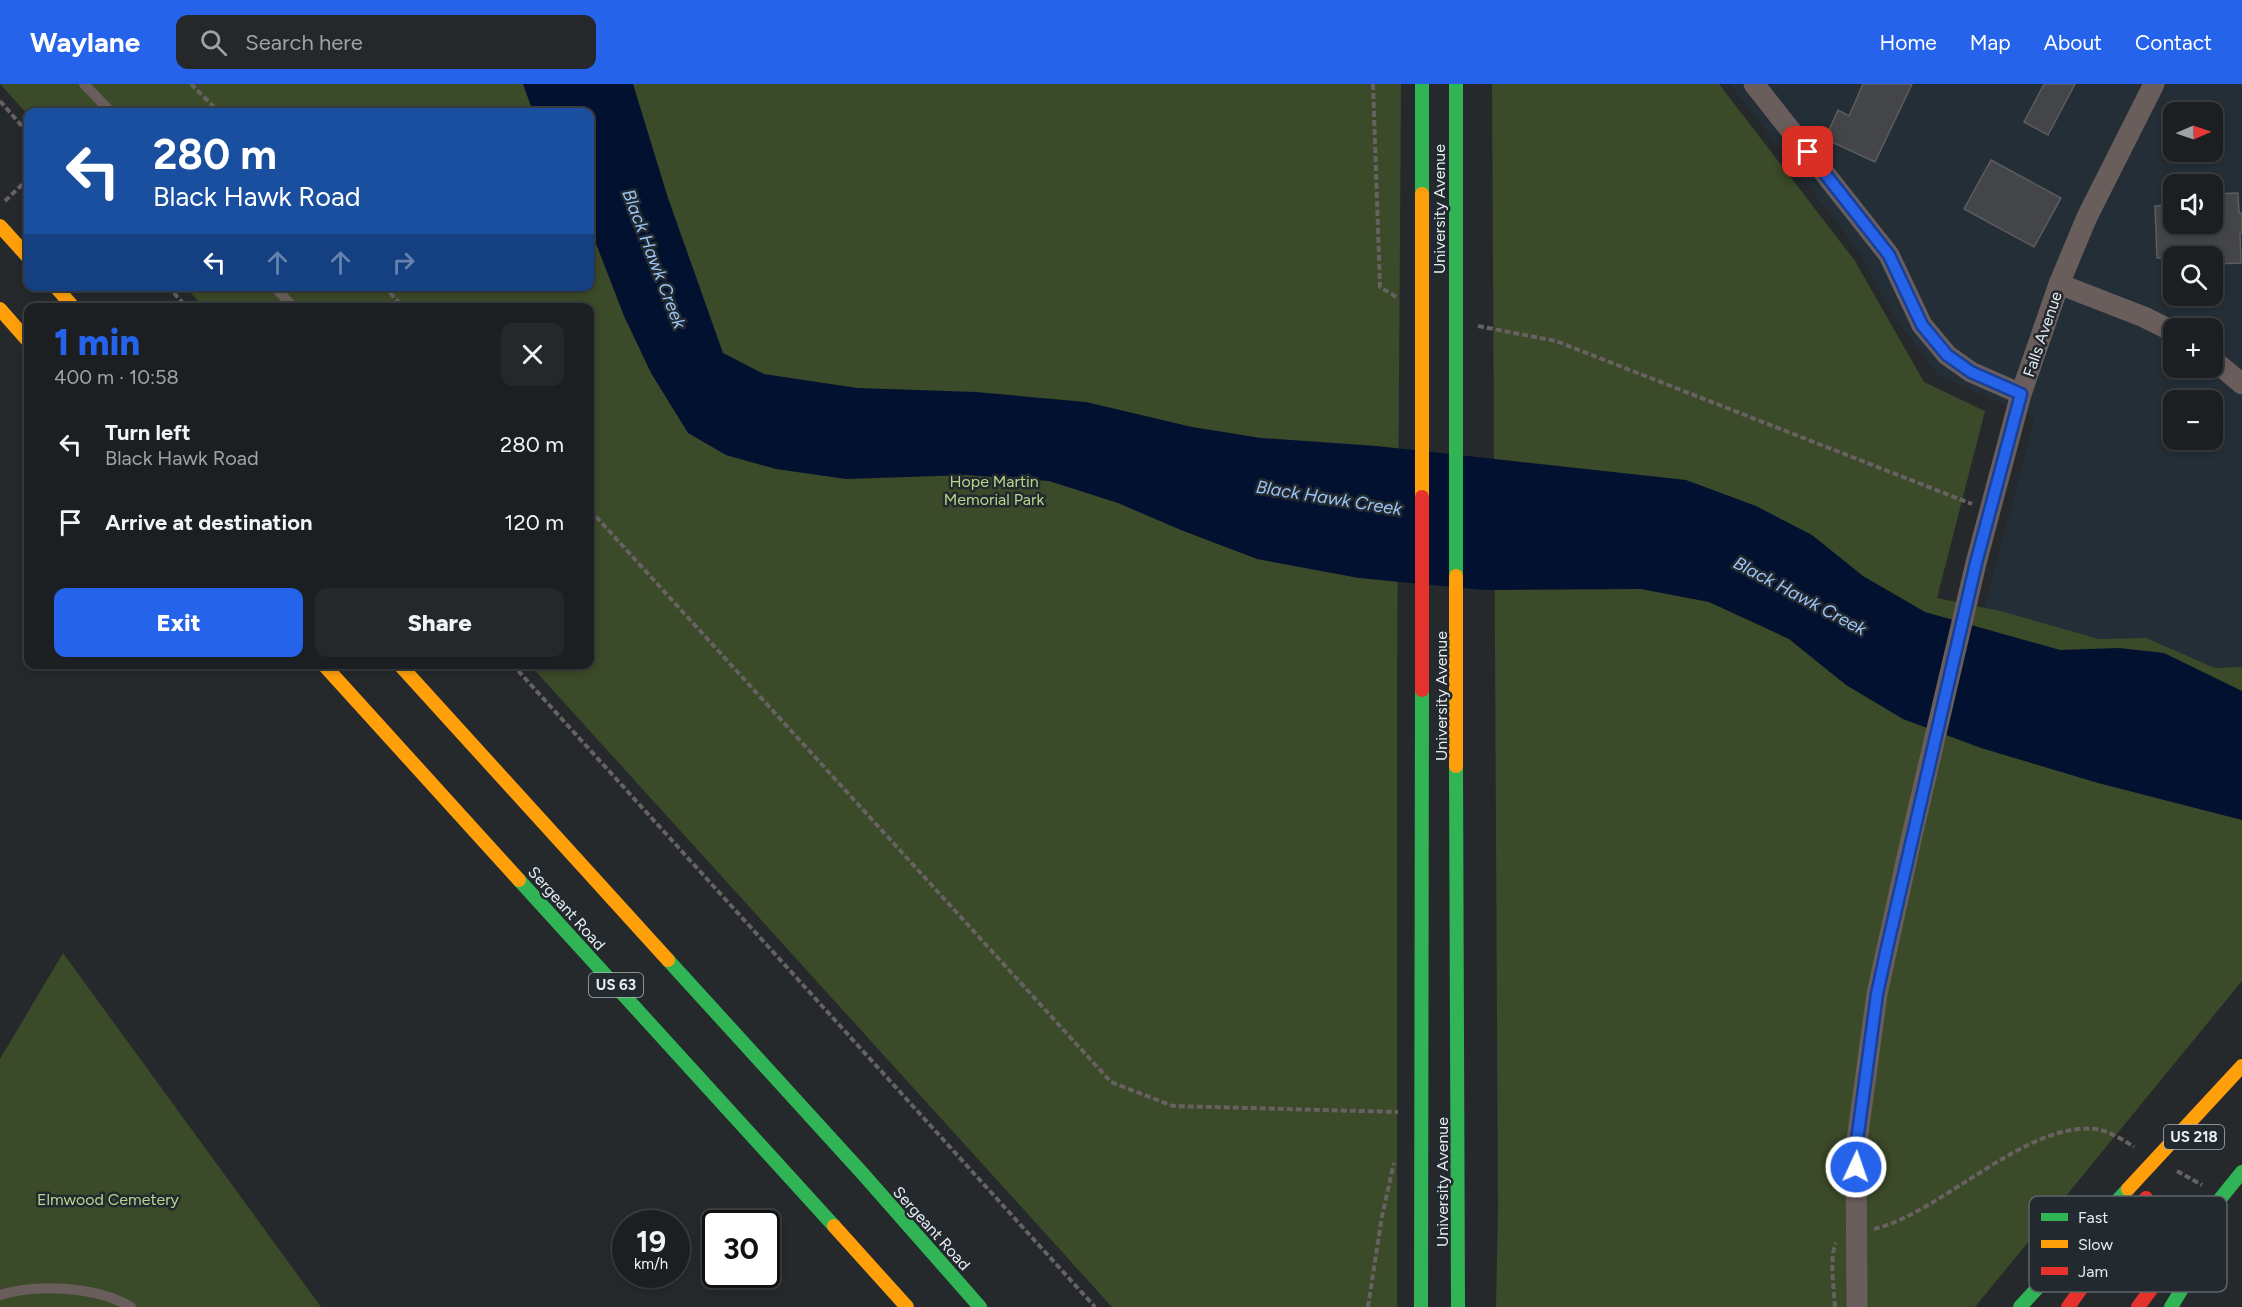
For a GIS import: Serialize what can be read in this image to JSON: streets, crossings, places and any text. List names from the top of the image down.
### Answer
{
  "streets": {
    "main road": [
      "University Avenue",
      "Sergeant Road",
      "US 63",
      "US 218"
    ],
    "street": ["Falls Avenue"]
  },
  "water": ["Black Hawk Creek"],
  "parks": ["Hope Martin Memorial Park", "Elmwood Cemetery"],
  "legend": ["Fast", "Slow", "Jam"],
  "north": "right",
  "page": {
    "header": "Waylane",
    "search": "Search here",
    "nav": [
      "Home",
      "Map",
      "About",
      "Contact"
    ],
    "map_buttons": ["+", "−"],
    "turn": ["280 m", "Black Hawk Road"],
    "heading": ["1 min", "400 m · 10:58"],
    "list": [
      {
        "name": "Turn left",
        "note": "Black Hawk Road",
        "value": "280 m"
      },
      {
        "name": "Arrive at destination",
        "value": "120 m"
      }
    ],
    "buttons": ["Exit", "Share"],
    "speed": "19 km/h",
    "limit": "30"
  }
}
